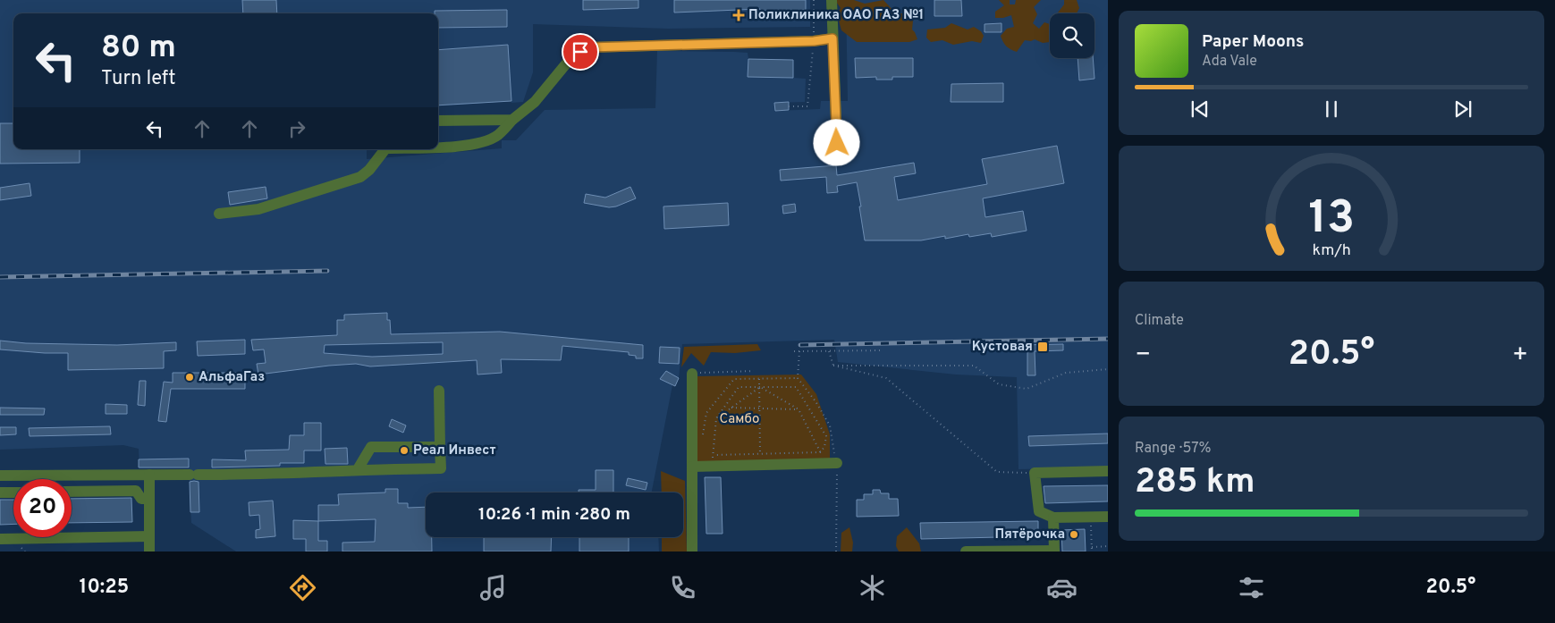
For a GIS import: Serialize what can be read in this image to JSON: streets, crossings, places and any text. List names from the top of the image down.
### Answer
{
  "parks": ["Самбо"],
  "places": {
    "health": ["Поликлиника ОАО ГАЗ №1"],
    "transit": ["Кустовая"],
    "other": ["АльфаГаз", "Реал Инвест", "Пятёрочка"]
  },
  "page": {
    "turn": ["80 m", "Turn left"],
    "song": ["Paper Moons", "Ada Vale"],
    "tile": [
      "Climate",
      ["Range · 57%", "285 km"]
    ],
    "heat": ["−", "20.5°", "+"],
    "limit": "20",
    "trip": "10:26 · 1 min · 280 m",
    "tabs": ["10:25", "20.5°"],
    "gauge": ["13", "km/h"]
  }
}
